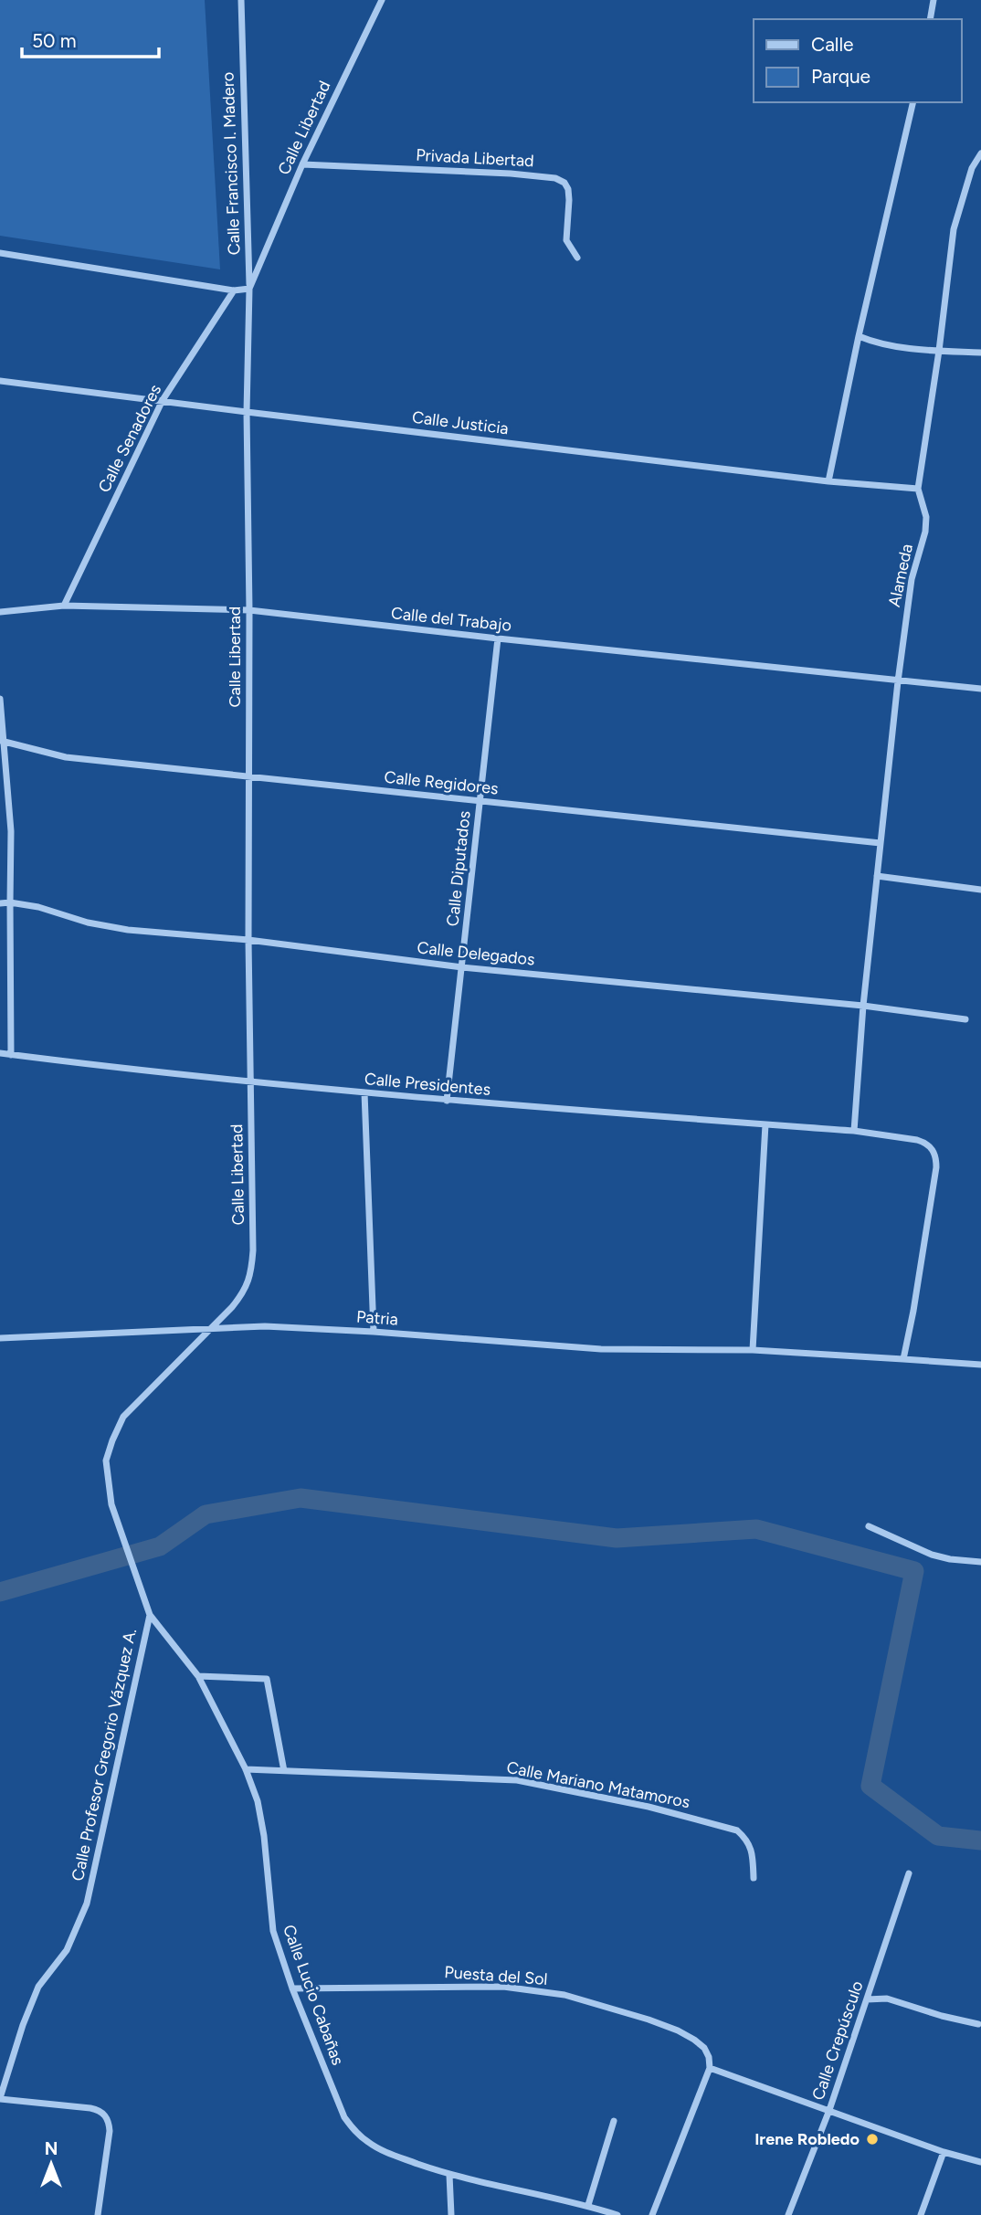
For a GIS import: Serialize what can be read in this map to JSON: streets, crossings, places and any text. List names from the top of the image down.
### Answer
{
  "streets": {
    "street": [
      "Calle Libertad",
      "Privada Libertad",
      "Calle Francisco I. Madero",
      "Calle Justicia",
      "Calle Senadores",
      "Alameda",
      "Calle del Trabajo",
      "Calle Regidores",
      "Calle Diputados",
      "Calle Delegados",
      "Calle Presidentes",
      "Patria",
      "Calle Profesor Gregorio Vázquez A.",
      "Calle Mariano Matamoros",
      "Puesta del Sol",
      "Calle Lucio Cabañas",
      "Calle Crepúsculo"
    ]
  },
  "crossings": [
    ["Calle Libertad", "Privada Libertad"],
    ["Calle Libertad", "Calle Francisco I. Madero"],
    ["Calle Libertad", "Calle Justicia"],
    ["Calle Libertad", "Calle del Trabajo"],
    ["Calle Libertad", "Calle Regidores"],
    ["Calle Libertad", "Calle Delegados"],
    ["Calle Libertad", "Calle Presidentes"],
    ["Calle Libertad", "Patria"],
    ["Calle Libertad", "Calle Profesor Gregorio Vázquez A."],
    ["Calle Justicia", "Calle Senadores"],
    ["Calle Justicia", "Alameda"],
    ["Calle Senadores", "Calle del Trabajo"],
    ["Alameda", "Calle del Trabajo"],
    ["Alameda", "Calle Regidores"],
    ["Alameda", "Calle Delegados"],
    ["Alameda", "Calle Presidentes"],
    ["Calle del Trabajo", "Calle Diputados"],
    ["Calle Regidores", "Calle Diputados"],
    ["Calle Diputados", "Calle Delegados"],
    ["Calle Diputados", "Calle Presidentes"],
    ["Calle Presidentes", "Patria"],
    ["Patria", "Calle Profesor Gregorio Vázquez A."],
    ["Calle Profesor Gregorio Vázquez A.", "Calle Lucio Cabañas"],
    ["Calle Mariano Matamoros", "Calle Lucio Cabañas"],
    ["Puesta del Sol", "Calle Lucio Cabañas"]
  ],
  "places": ["Irene Robledo"],
  "legend": ["Calle", "Parque"],
  "scale_bar": "50 m",
  "north": "top"
}
